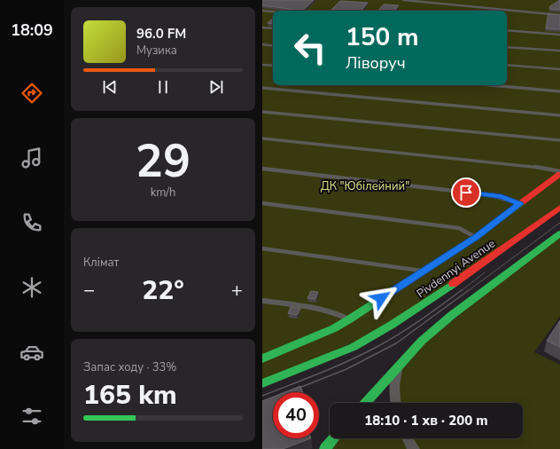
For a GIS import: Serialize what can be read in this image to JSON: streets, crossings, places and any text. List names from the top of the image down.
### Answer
{
  "streets": {
    "main road": ["Pivdennyi Avenue"]
  },
  "parks": ["ДК \"Юбілейний\""],
  "page": {
    "tabs": "18:09",
    "turn": ["150 m", "Ліворуч"],
    "song": ["96.0 FM", "Музика"],
    "tile": [
      ["29", "km/h"],
      "Клімат",
      ["Запас ходу · 33%", "165 km"]
    ],
    "heat": ["−", "22°", "+"],
    "limit": "40",
    "trip": "18:10 · 1 хв · 200 m"
  }
}
